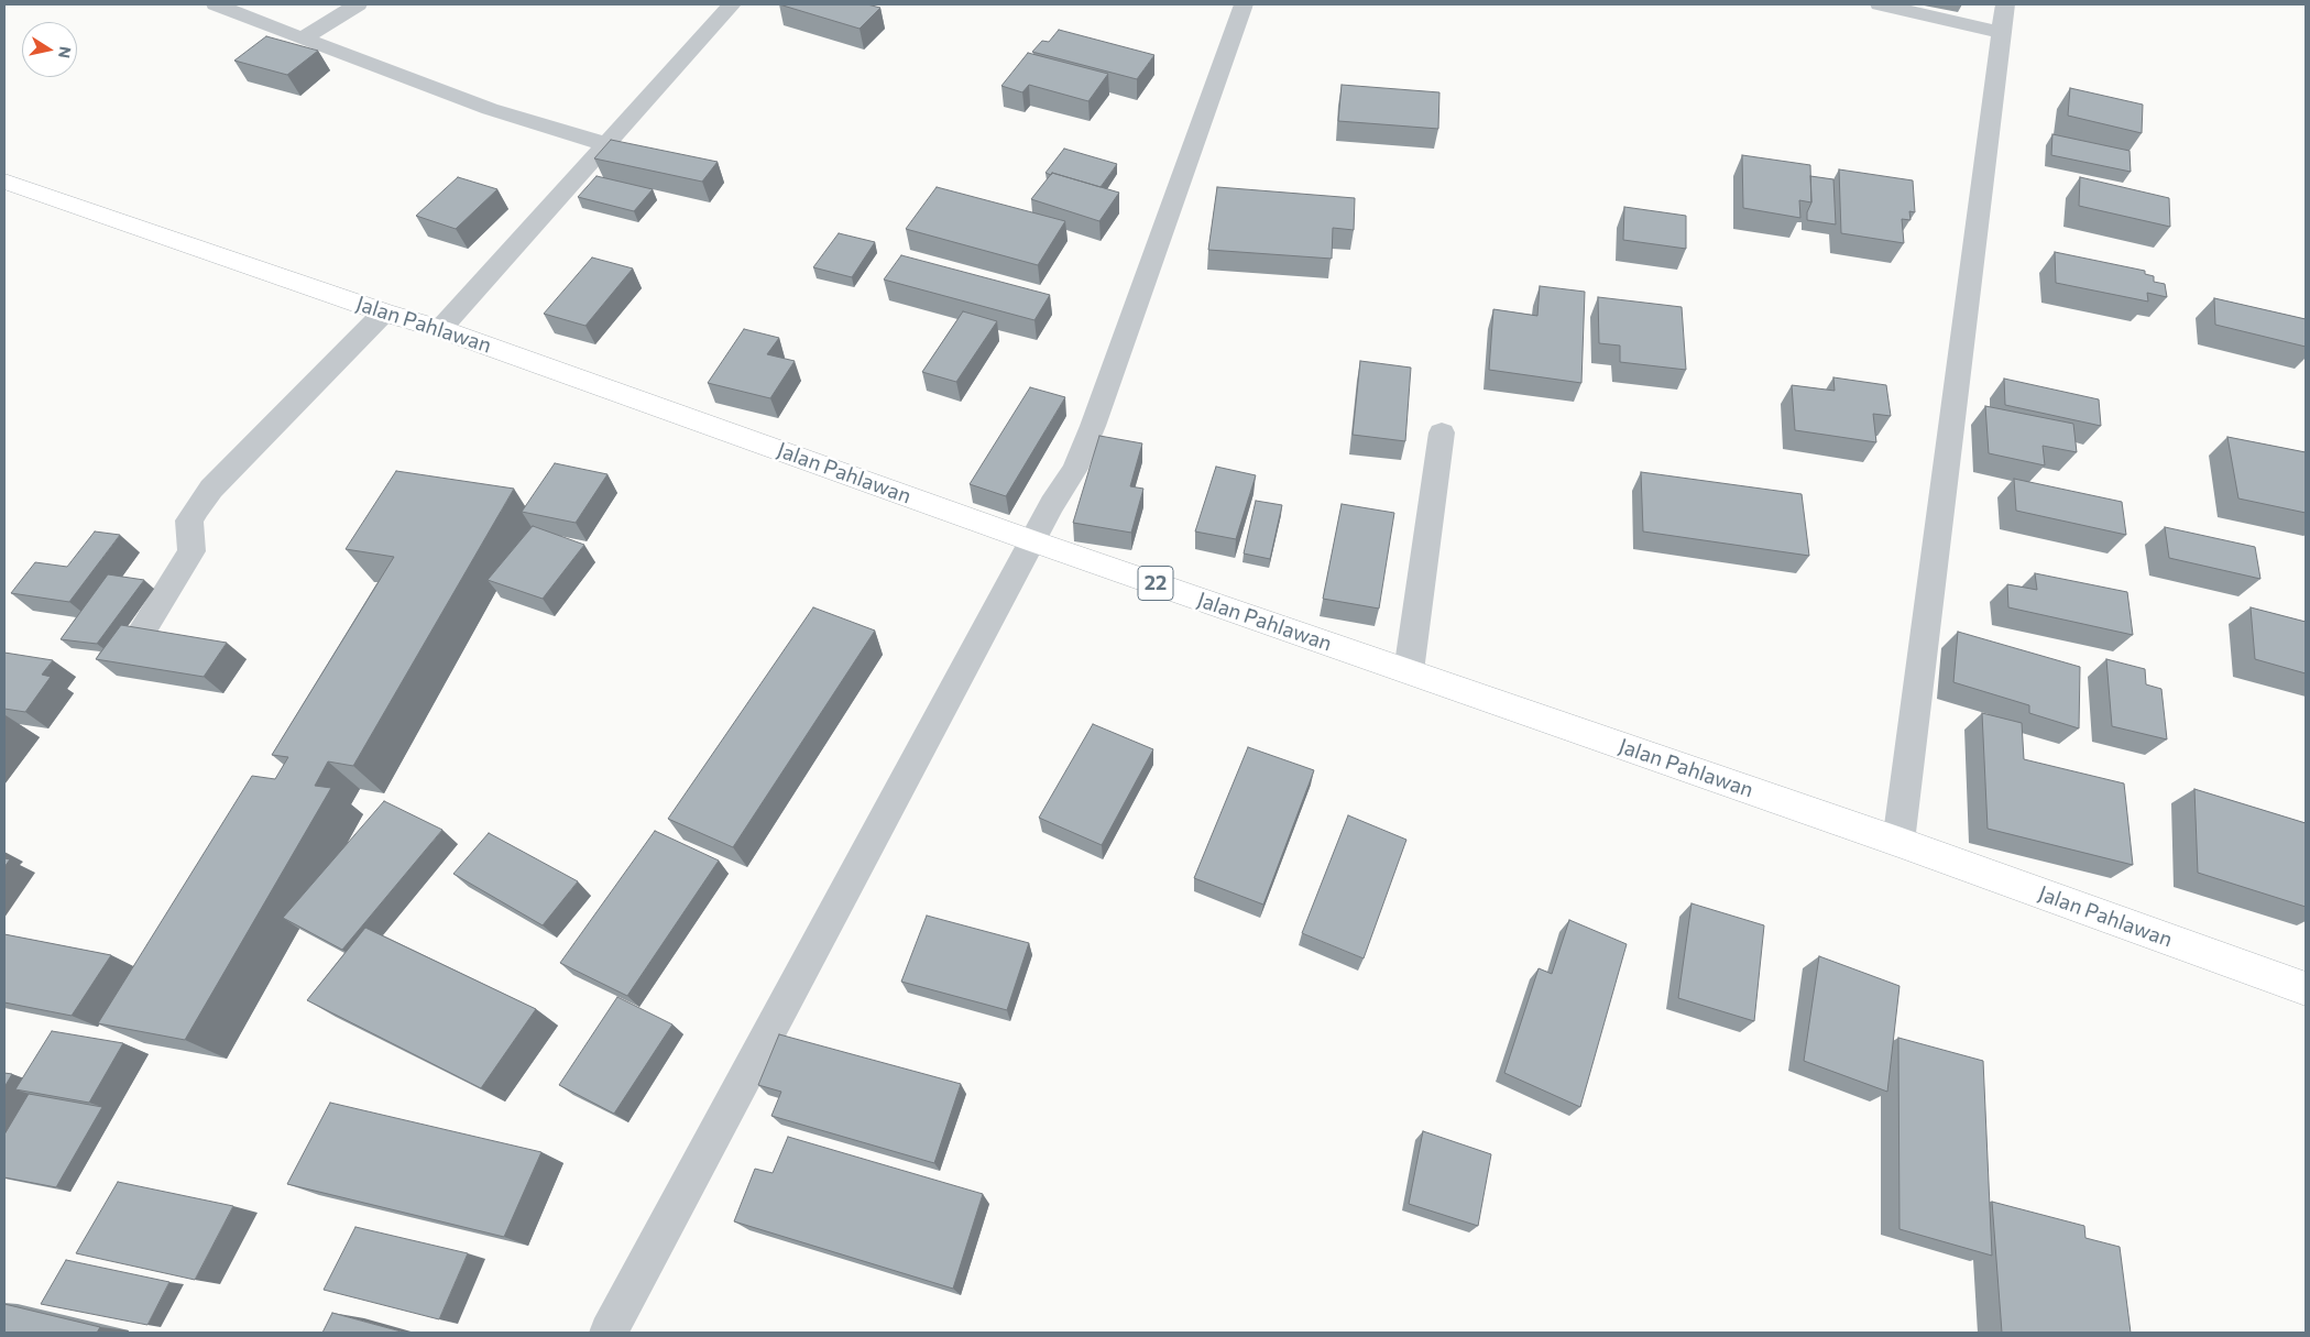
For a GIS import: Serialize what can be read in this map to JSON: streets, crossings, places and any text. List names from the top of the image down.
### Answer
{
  "streets": {
    "highway": ["Jalan Pahlawan", "22"]
  },
  "north": "right"
}
